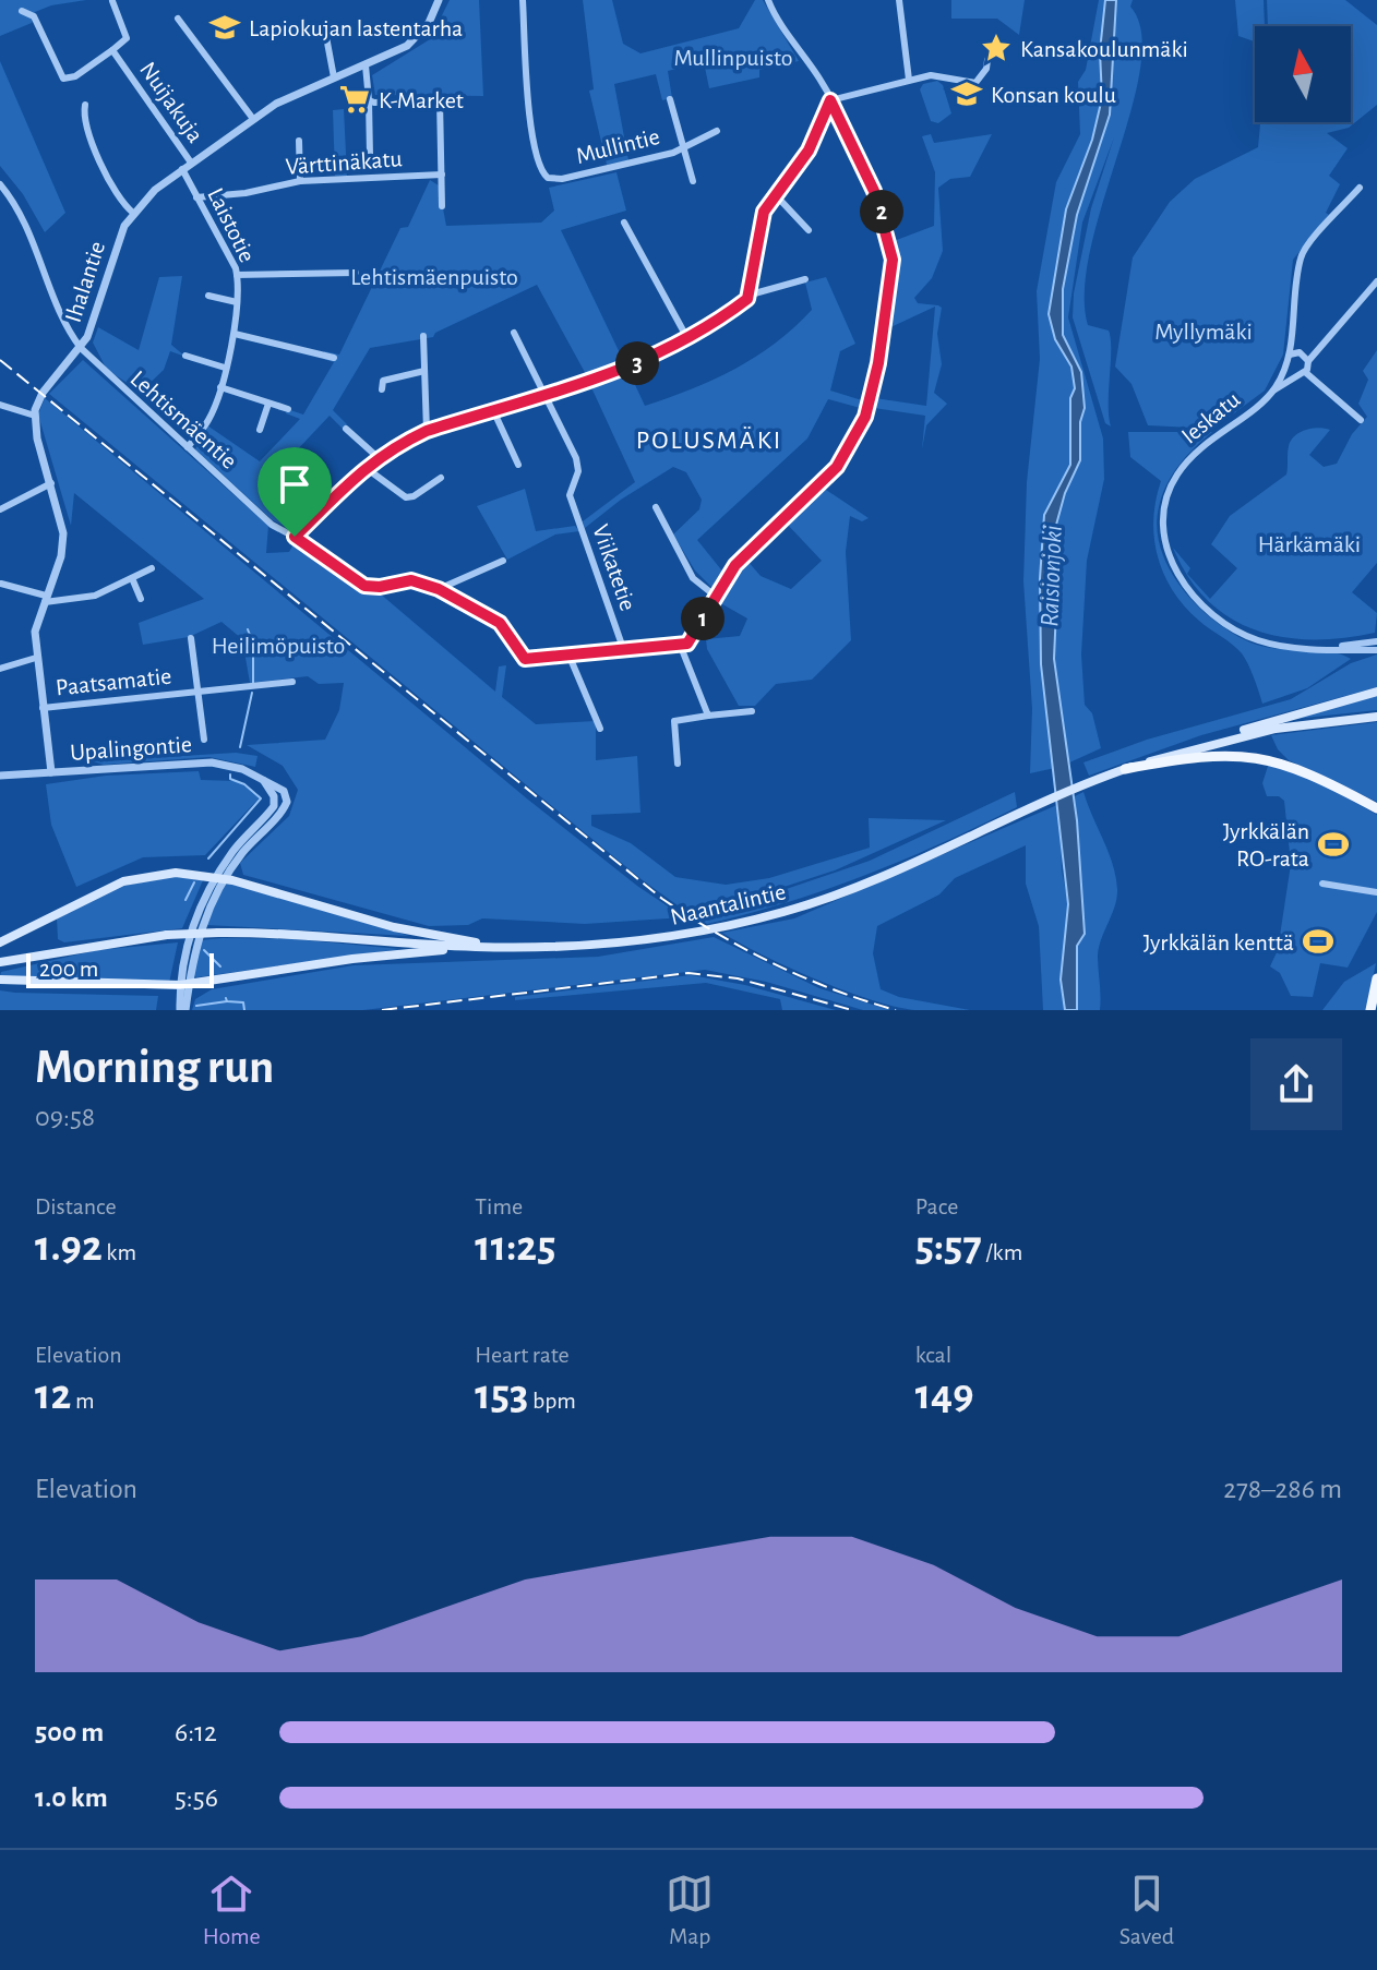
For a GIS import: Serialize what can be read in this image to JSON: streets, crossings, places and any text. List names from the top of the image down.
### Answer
{
  "streets": {
    "main road": ["Naantalintie"],
    "street": [
      "Nuijakuja",
      "Mullintie",
      "Värttinäkatu",
      "Laistotie",
      "Ihalantie",
      "Ieskatu",
      "Lehtismäentie",
      "Viikatetie",
      "Paatsamatie",
      "Upalingontie"
    ]
  },
  "crossings": [
    ["Nuijakuja", "Ihalantie"],
    ["Värttinäkatu", "Laistotie"],
    ["Laistotie", "Ihalantie"],
    ["Laistotie", "Lehtismäentie"],
    ["Ihalantie", "Lehtismäentie"]
  ],
  "districts": ["POLUSMÄKI"],
  "water": ["Raisionjoki"],
  "parks": [
    "Mullinpuisto",
    "Lehtismäenpuisto",
    "Myllymäki",
    "Härkämäki",
    "Heilimöpuisto"
  ],
  "places": {
    "school or university": ["Lapiokujan lastentarha", "Konsan koulu"],
    "place": ["Kansakoulunmäki"],
    "supermarket": ["K-Market"],
    "sports": ["Jyrkkälän RO-rata", "Jyrkkälän kenttä"]
  },
  "scale_bar": "200 m",
  "north": "top",
  "page": {
    "pins": ["2", "3", "1"],
    "scale": "200 m",
    "heading": ["Morning run", "09:58"],
    "stats": [
      ["Distance", "1.92 km"],
      ["Time", "11:25"],
      ["Pace", "5:57 /km"],
      ["Elevation", "12 m"],
      ["Heart rate", "153 bpm"],
      ["kcal", "149"]
    ],
    "chart": ["Elevation", "278–286 m"],
    "list": [
      {
        "name": "500 m",
        "note": "6:12"
      },
      {
        "name": "1.0 km",
        "note": "5:56"
      }
    ],
    "tabs": ["Home", "Map", "Saved"]
  }
}
